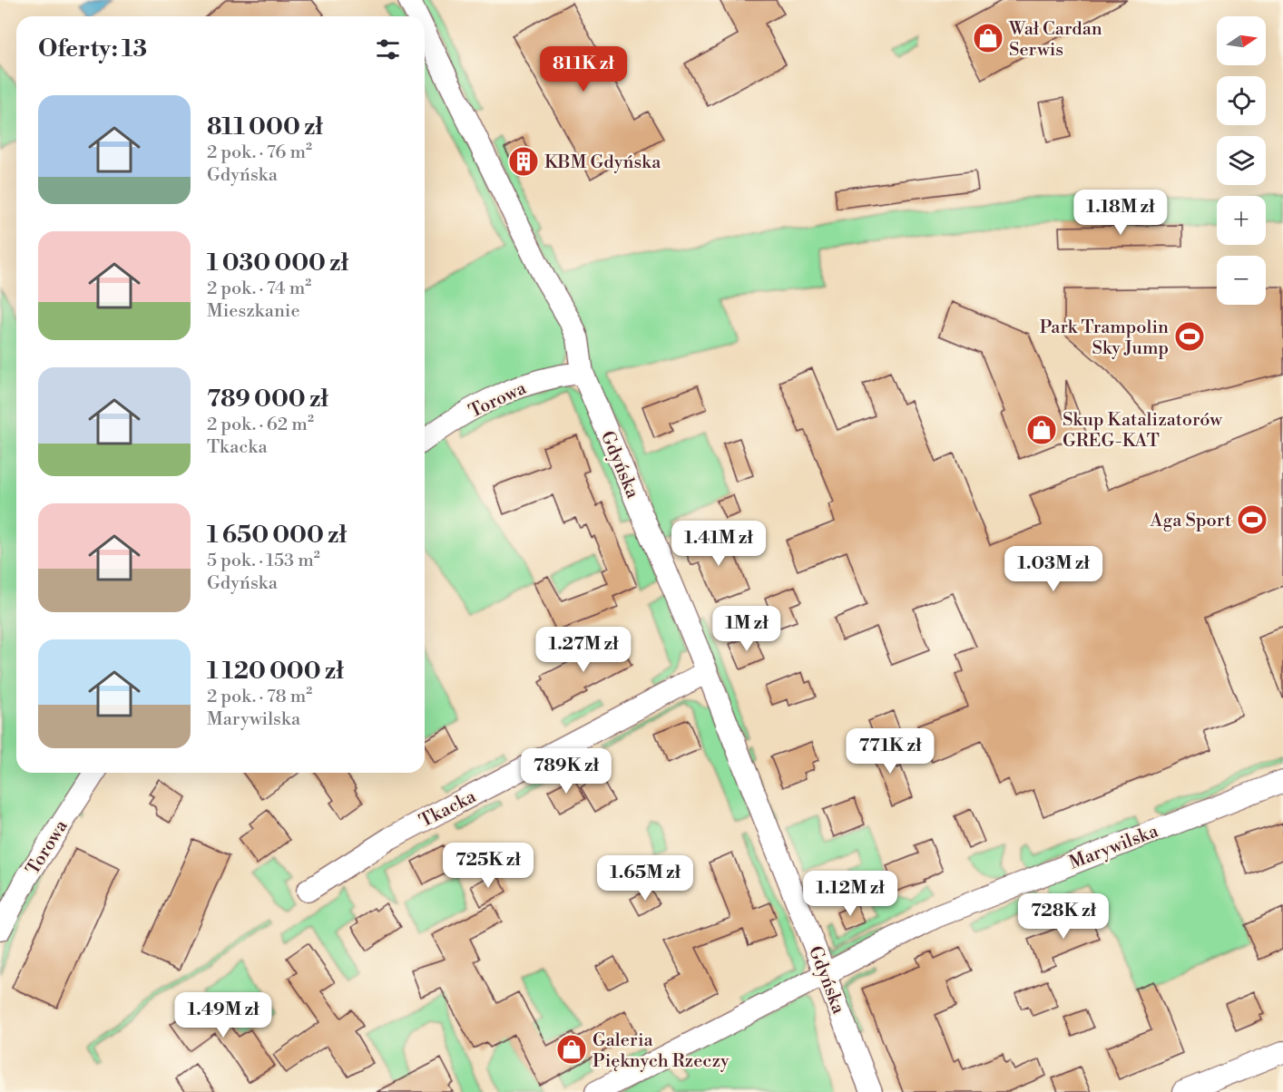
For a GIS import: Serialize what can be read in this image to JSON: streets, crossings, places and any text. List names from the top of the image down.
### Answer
{
  "streets": {
    "street": [
      "Torowa",
      "Gdyńska",
      "Tkacka",
      "Marywilska"
    ]
  },
  "crossings": [
    ["Torowa", "Gdyńska"],
    ["Gdyńska", "Tkacka"],
    ["Gdyńska", "Marywilska"]
  ],
  "places": {
    "shop": ["Wał Cardan Serwis", "Skup Katalizatorów GREG-KAT", "Galeria Pięknych Rzeczy"],
    "building": ["KBM Gdyńska"],
    "sports": ["Park Trampolin Sky Jump", "Aga Sport"]
  },
  "north": "right",
  "page": {
    "map_buttons": ["+", "−"],
    "heading": "Oferty: 13",
    "price": [
      "811K zł",
      "1.18M zł",
      "1.41M zł",
      "1.03M zł",
      "1M zł",
      "1.27M zł",
      "771K zł",
      "789K zł",
      "725K zł",
      "1.65M zł",
      "1.12M zł",
      "728K zł",
      "1.49M zł"
    ],
    "list": [
      {
        "name": "811 000 zł",
        "note": "2 pok. · 76 m² · Gdyńska"
      },
      {
        "name": "1 030 000 zł",
        "note": "2 pok. · 74 m² · Mieszkanie"
      },
      {
        "name": "789 000 zł",
        "note": "2 pok. · 62 m² · Tkacka"
      },
      {
        "name": "1 650 000 zł",
        "note": "5 pok. · 153 m² · Gdyńska"
      },
      {
        "name": "1 120 000 zł",
        "note": "2 pok. · 78 m² · Marywilska"
      }
    ]
  }
}
